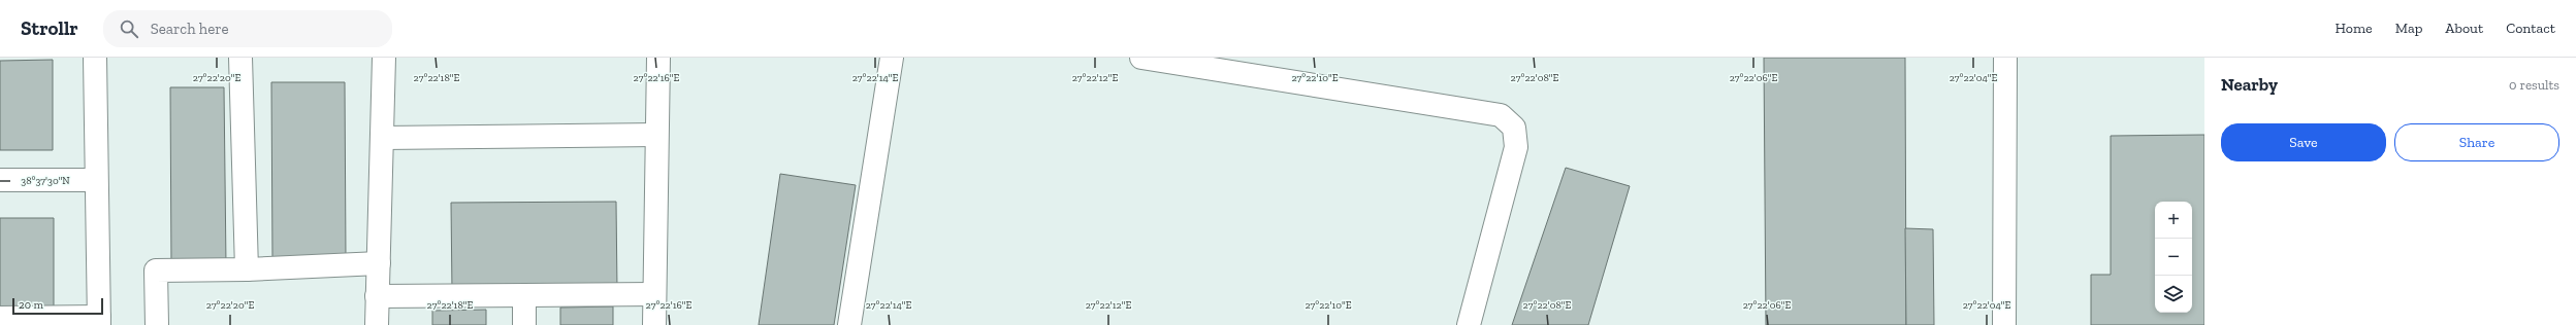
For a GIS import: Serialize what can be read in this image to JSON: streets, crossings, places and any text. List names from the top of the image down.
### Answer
{
  "scale_bar": "20 m",
  "page": {
    "header": "Strollr",
    "search": "Search here",
    "nav": [
      "Home",
      "Map",
      "About",
      "Contact"
    ],
    "heading": ["Nearby", "0 results"],
    "buttons": ["Save", "Share"],
    "map_buttons": ["+", "−"],
    "scale": "20 m"
  },
  "coordinates": [
    "27°22'18\"E",
    "27°22'14\"E",
    "27°22'10\"E",
    "27°22'08\"E",
    "27°22'06\"E",
    "27°22'04\"E",
    "27°22'20\"E",
    "27°22'16\"E",
    "27°22'12\"E",
    "38°37'30\"N"
  ]
}
